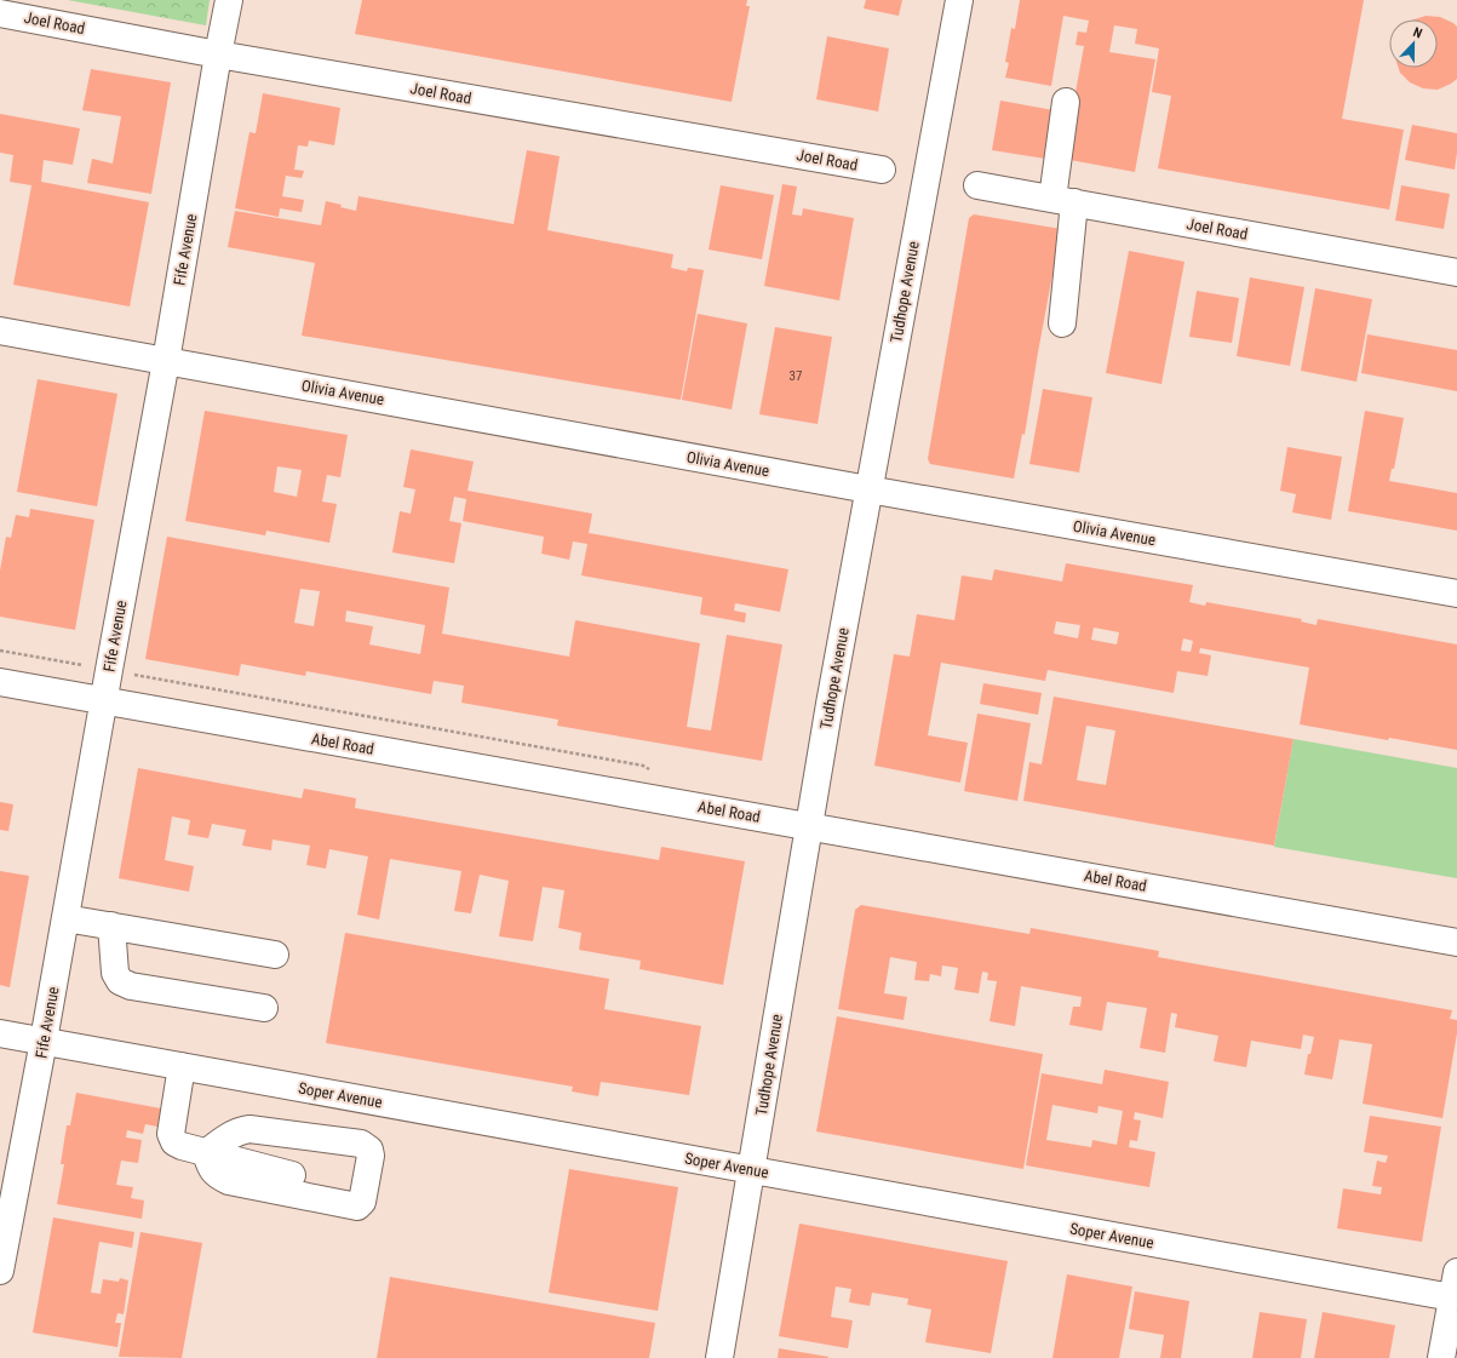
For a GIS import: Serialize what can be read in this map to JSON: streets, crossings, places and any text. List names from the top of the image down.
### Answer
{
  "streets": {
    "street": [
      "Joel Road",
      "Fife Avenue",
      "Tudhope Avenue",
      "Olivia Avenue",
      "Abel Road",
      "Soper Avenue"
    ]
  },
  "crossings": [
    ["Joel Road", "Fife Avenue"],
    ["Fife Avenue", "Olivia Avenue"],
    ["Fife Avenue", "Abel Road"],
    ["Fife Avenue", "Soper Avenue"],
    ["Tudhope Avenue", "Olivia Avenue"],
    ["Tudhope Avenue", "Abel Road"],
    ["Tudhope Avenue", "Soper Avenue"]
  ],
  "house_numbers": ["37"],
  "north": "top"
}
